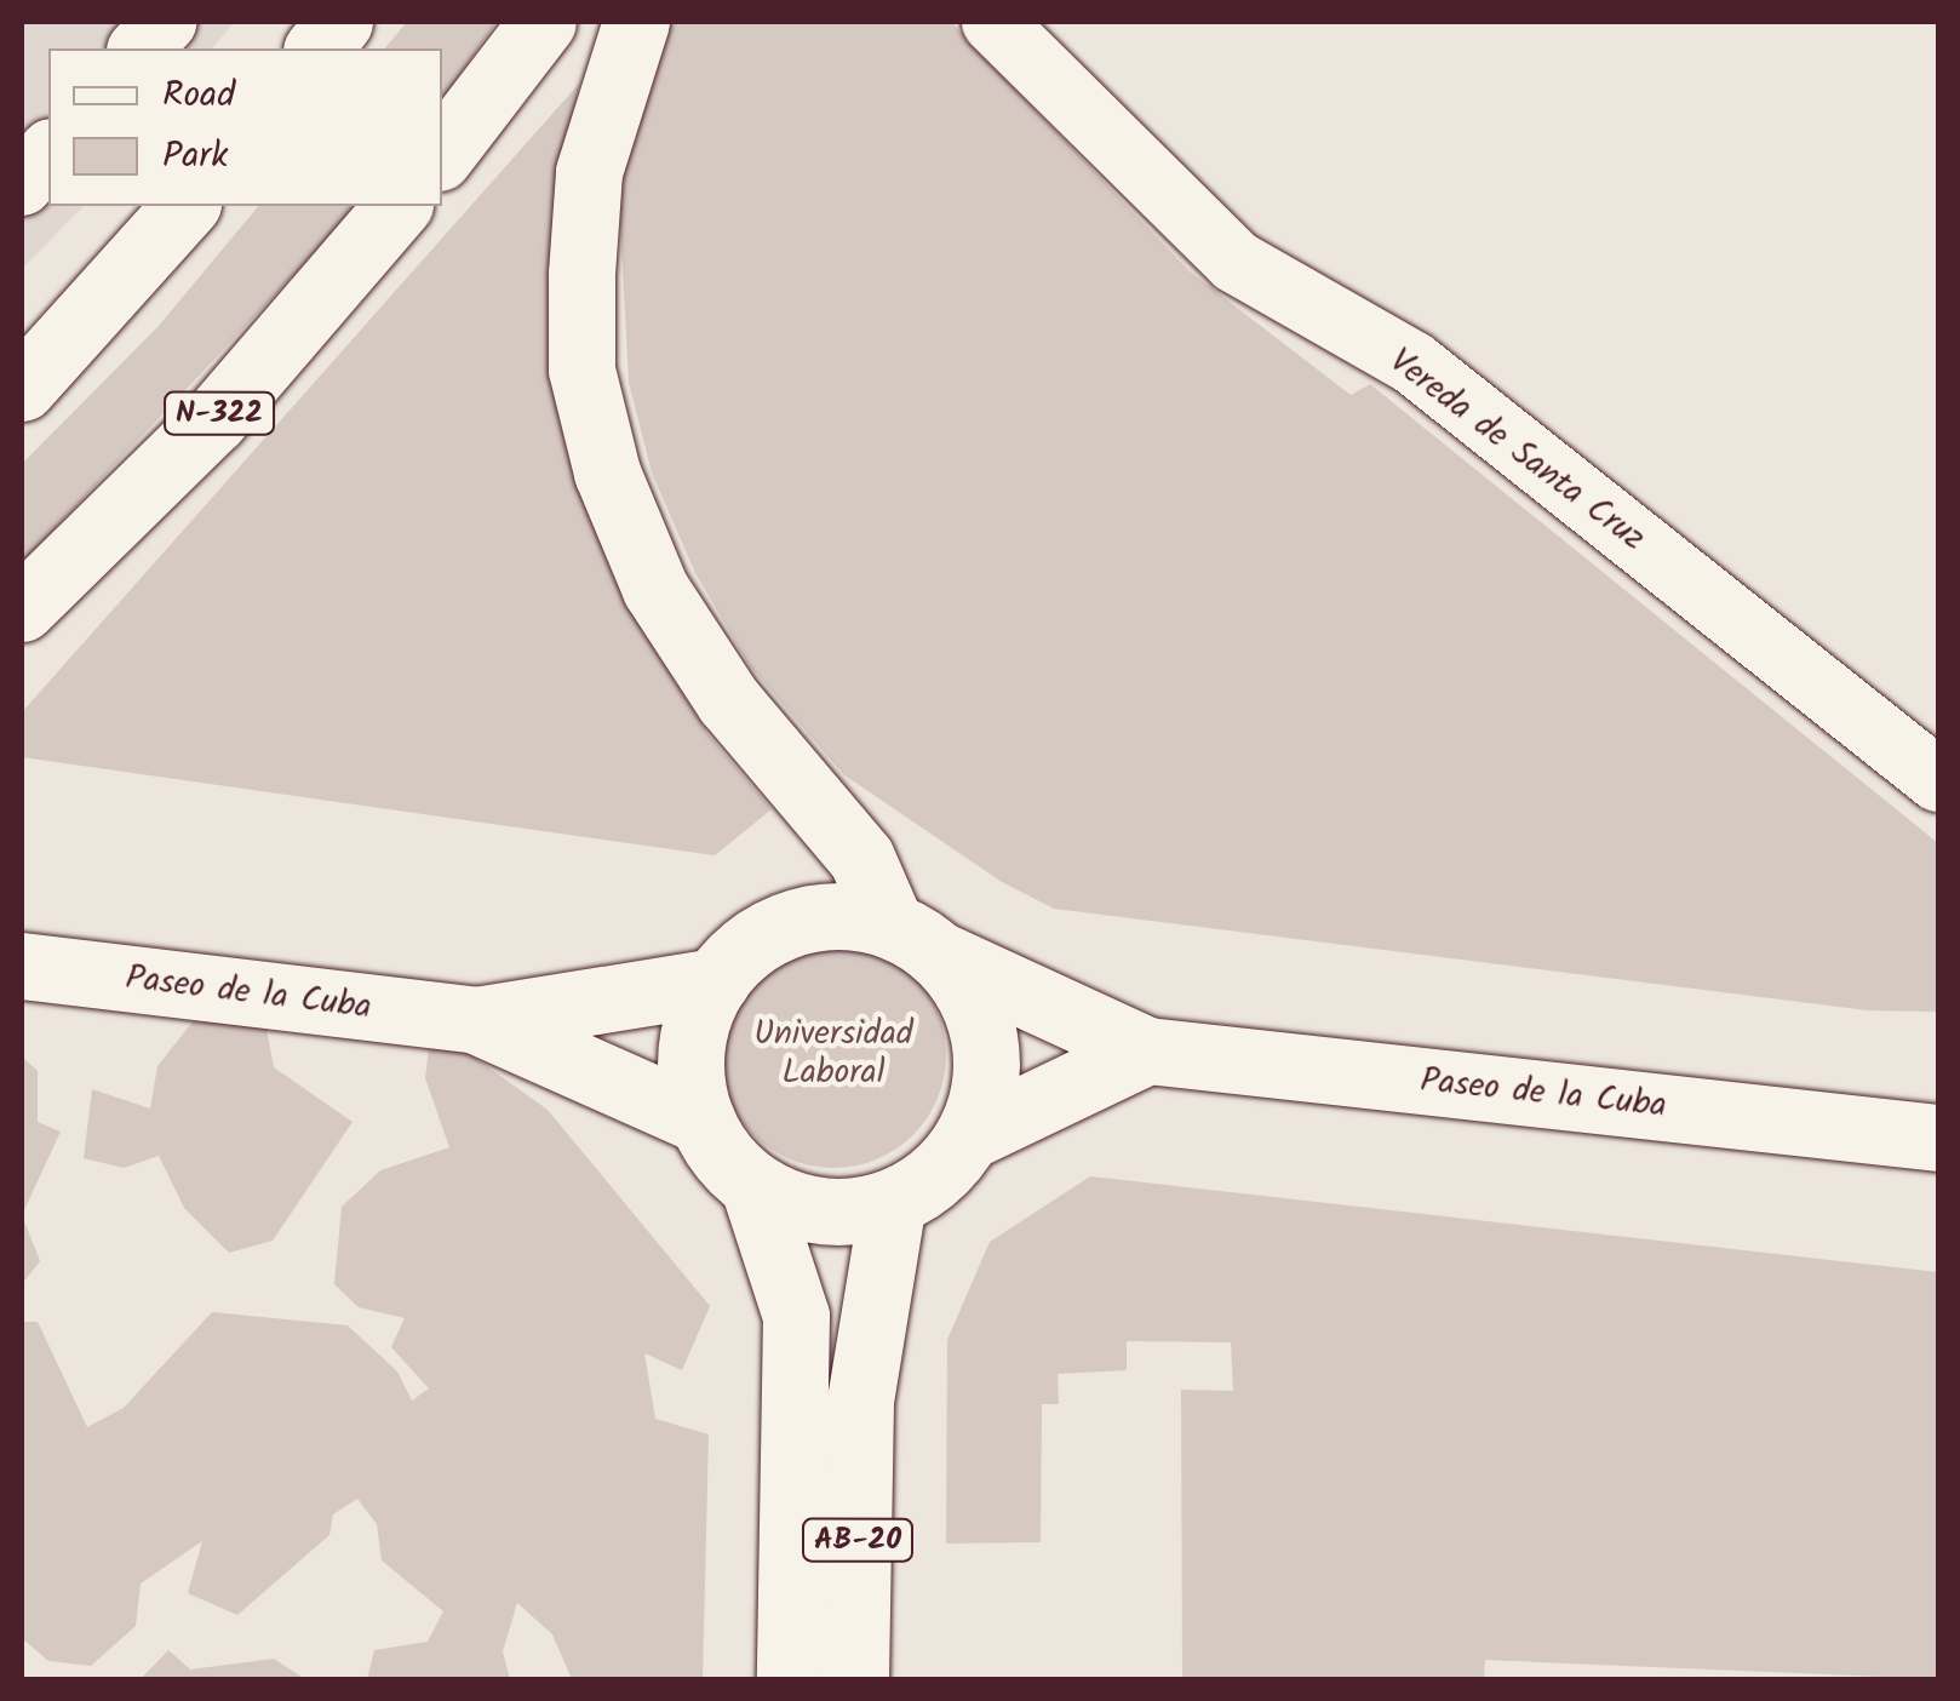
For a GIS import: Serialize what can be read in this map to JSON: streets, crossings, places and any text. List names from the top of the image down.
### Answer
{
  "streets": {
    "main road": ["N-322", "Paseo de la Cuba", "AB-20"],
    "street": ["Vereda de Santa Cruz"]
  },
  "crossings": [
    ["Paseo de la Cuba", "AB-20"]
  ],
  "parks": ["Universidad Laboral"],
  "legend": ["Road", "Park"]
}
